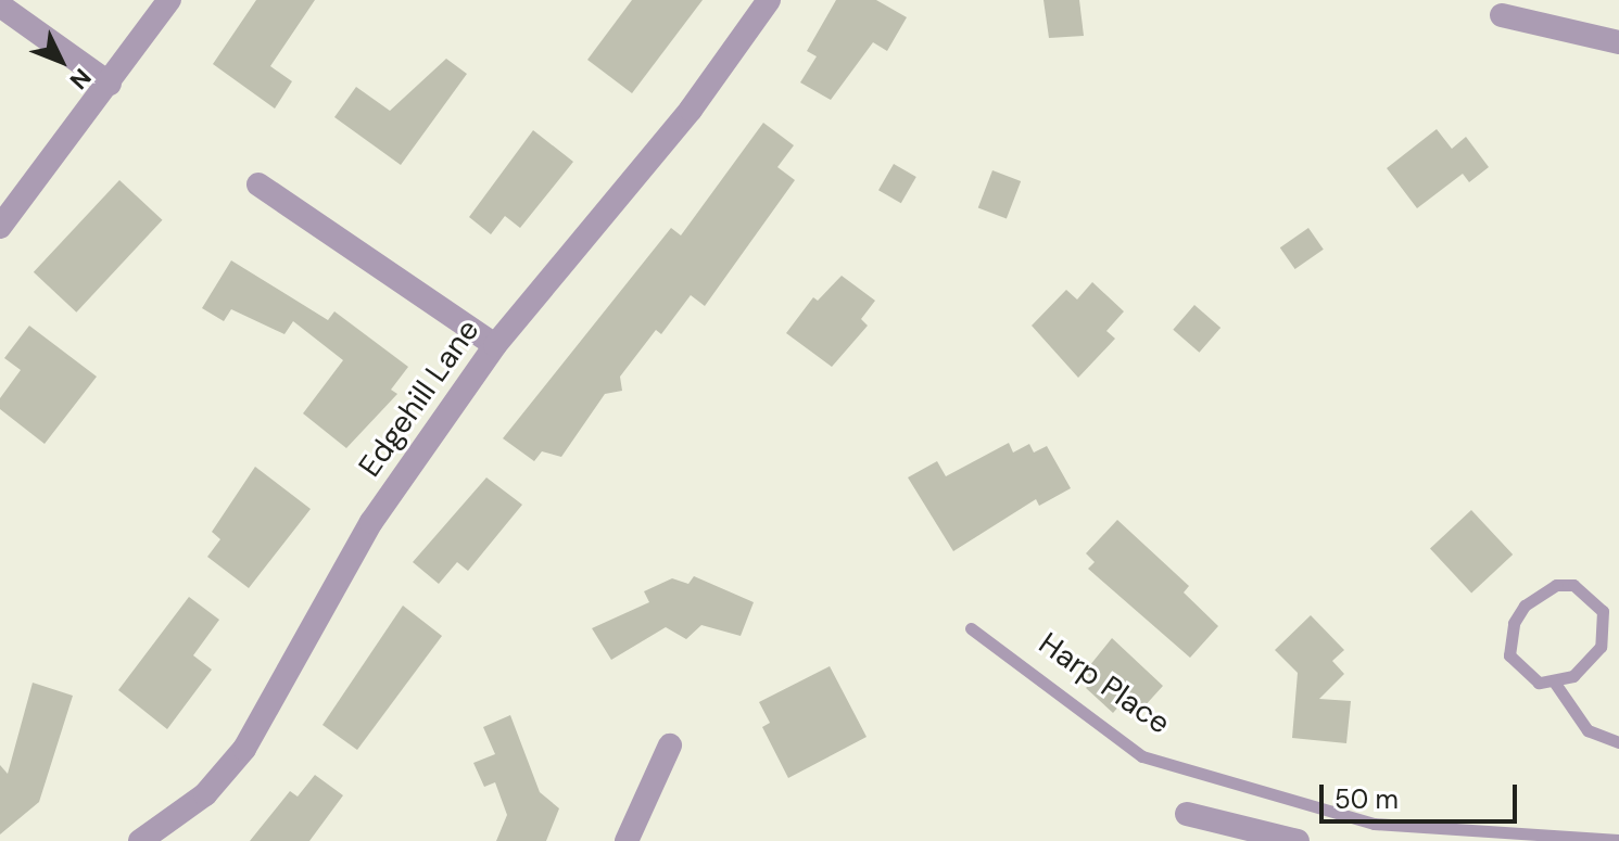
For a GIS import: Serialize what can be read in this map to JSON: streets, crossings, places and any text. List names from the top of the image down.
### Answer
{
  "streets": {
    "street": ["Edgehill Lane"],
    "lane": ["Harp Place"]
  },
  "scale_bar": "50 m",
  "north": "bottom right"
}
